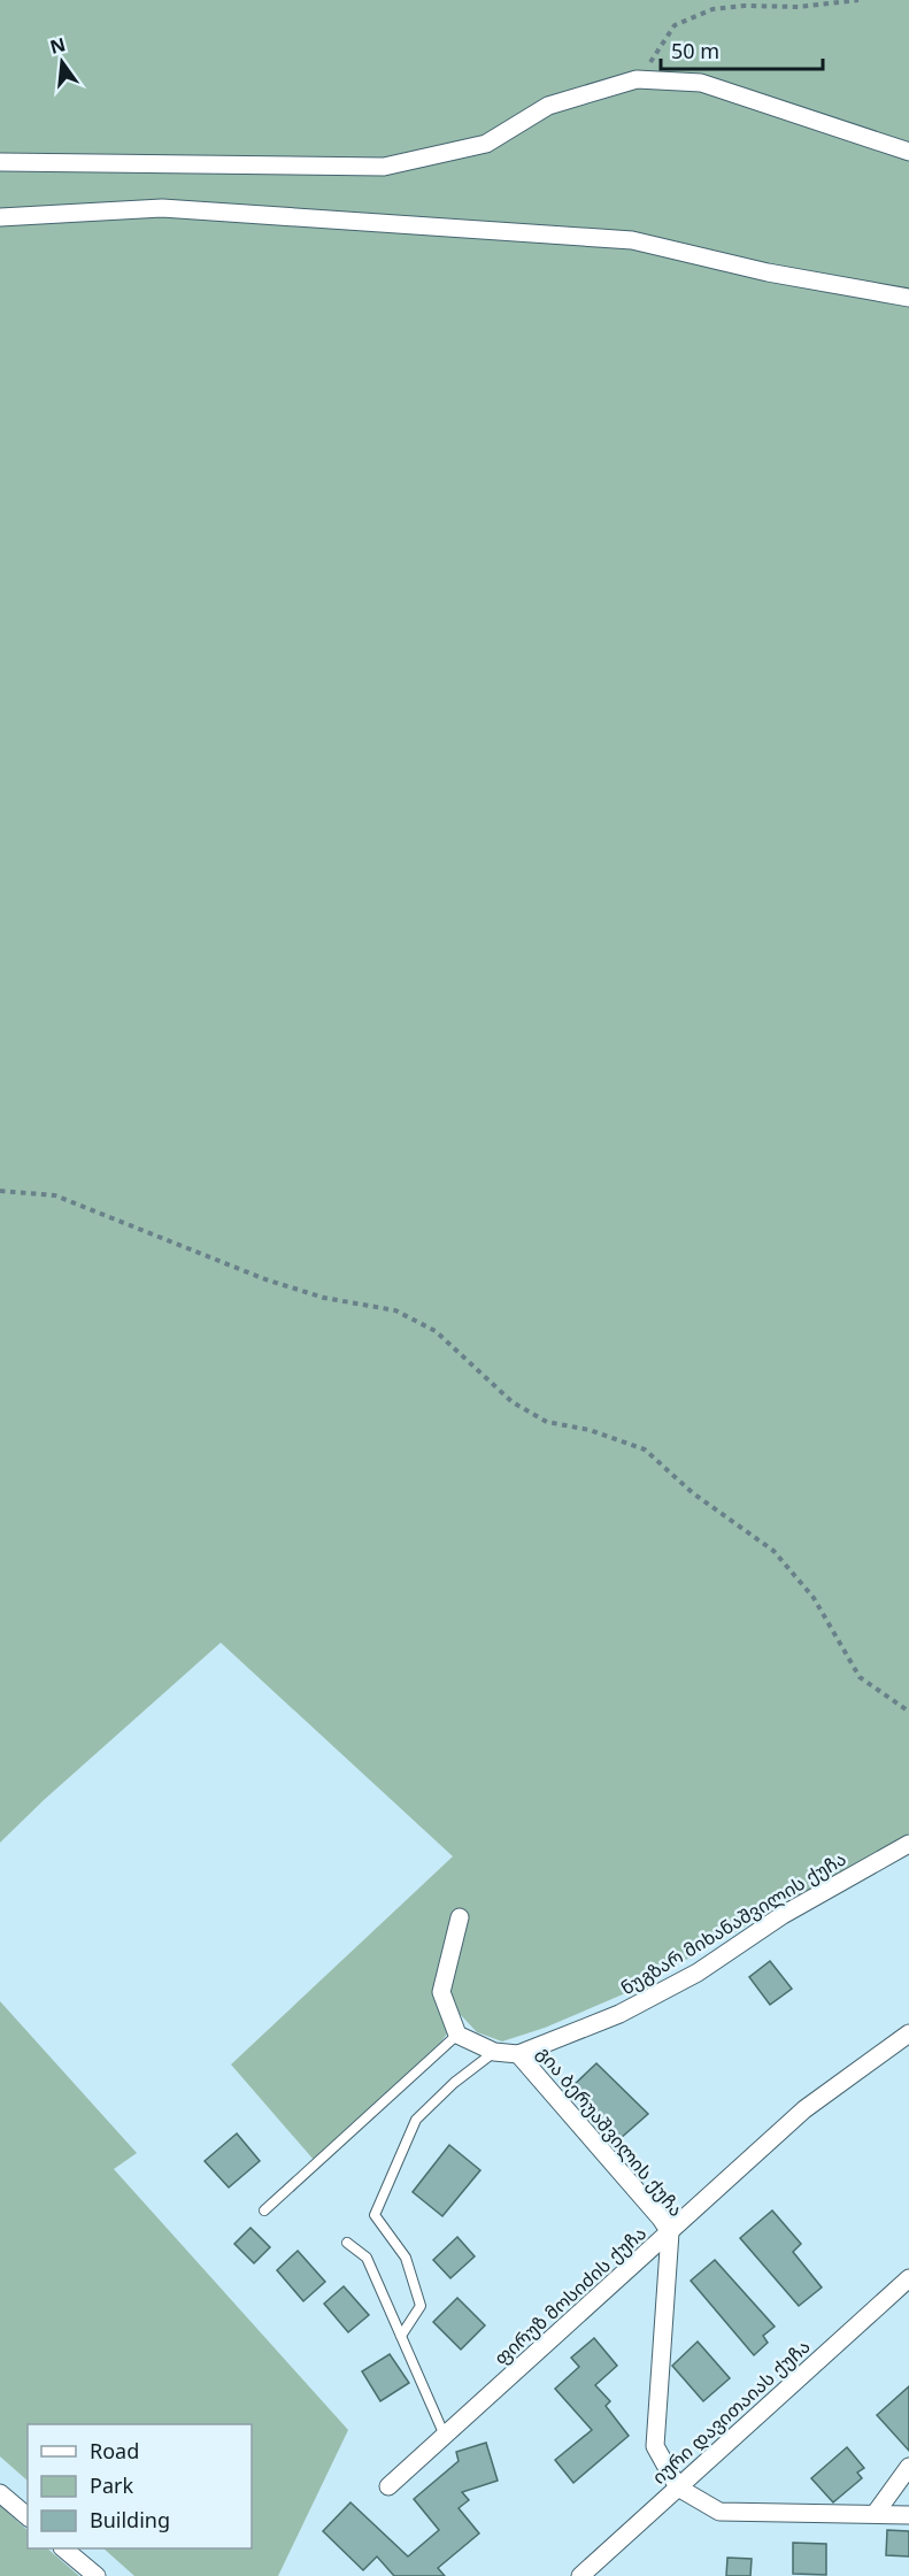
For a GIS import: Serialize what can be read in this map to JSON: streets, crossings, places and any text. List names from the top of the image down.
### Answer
{
  "streets": {
    "street": [
      "ნუგზარ მიხანაშვილის ქუჩა",
      "გია ბერუაშვილის ქუჩა",
      "ფირუზ მოსიძის ქუჩა",
      "იური დავითაიას ქუჩა"
    ]
  },
  "crossings": [
    ["ნუგზარ მიხანაშვილის ქუჩა", "გია ბერუაშვილის ქუჩა"],
    ["გია ბერუაშვილის ქუჩა", "ფირუზ მოსიძის ქუჩა"],
    ["გია ბერუაშვილის ქუჩა", "იური დავითაიას ქუჩა"]
  ],
  "legend": ["Road", "Park", "Building"],
  "scale_bar": "50 m",
  "north": "top"
}
